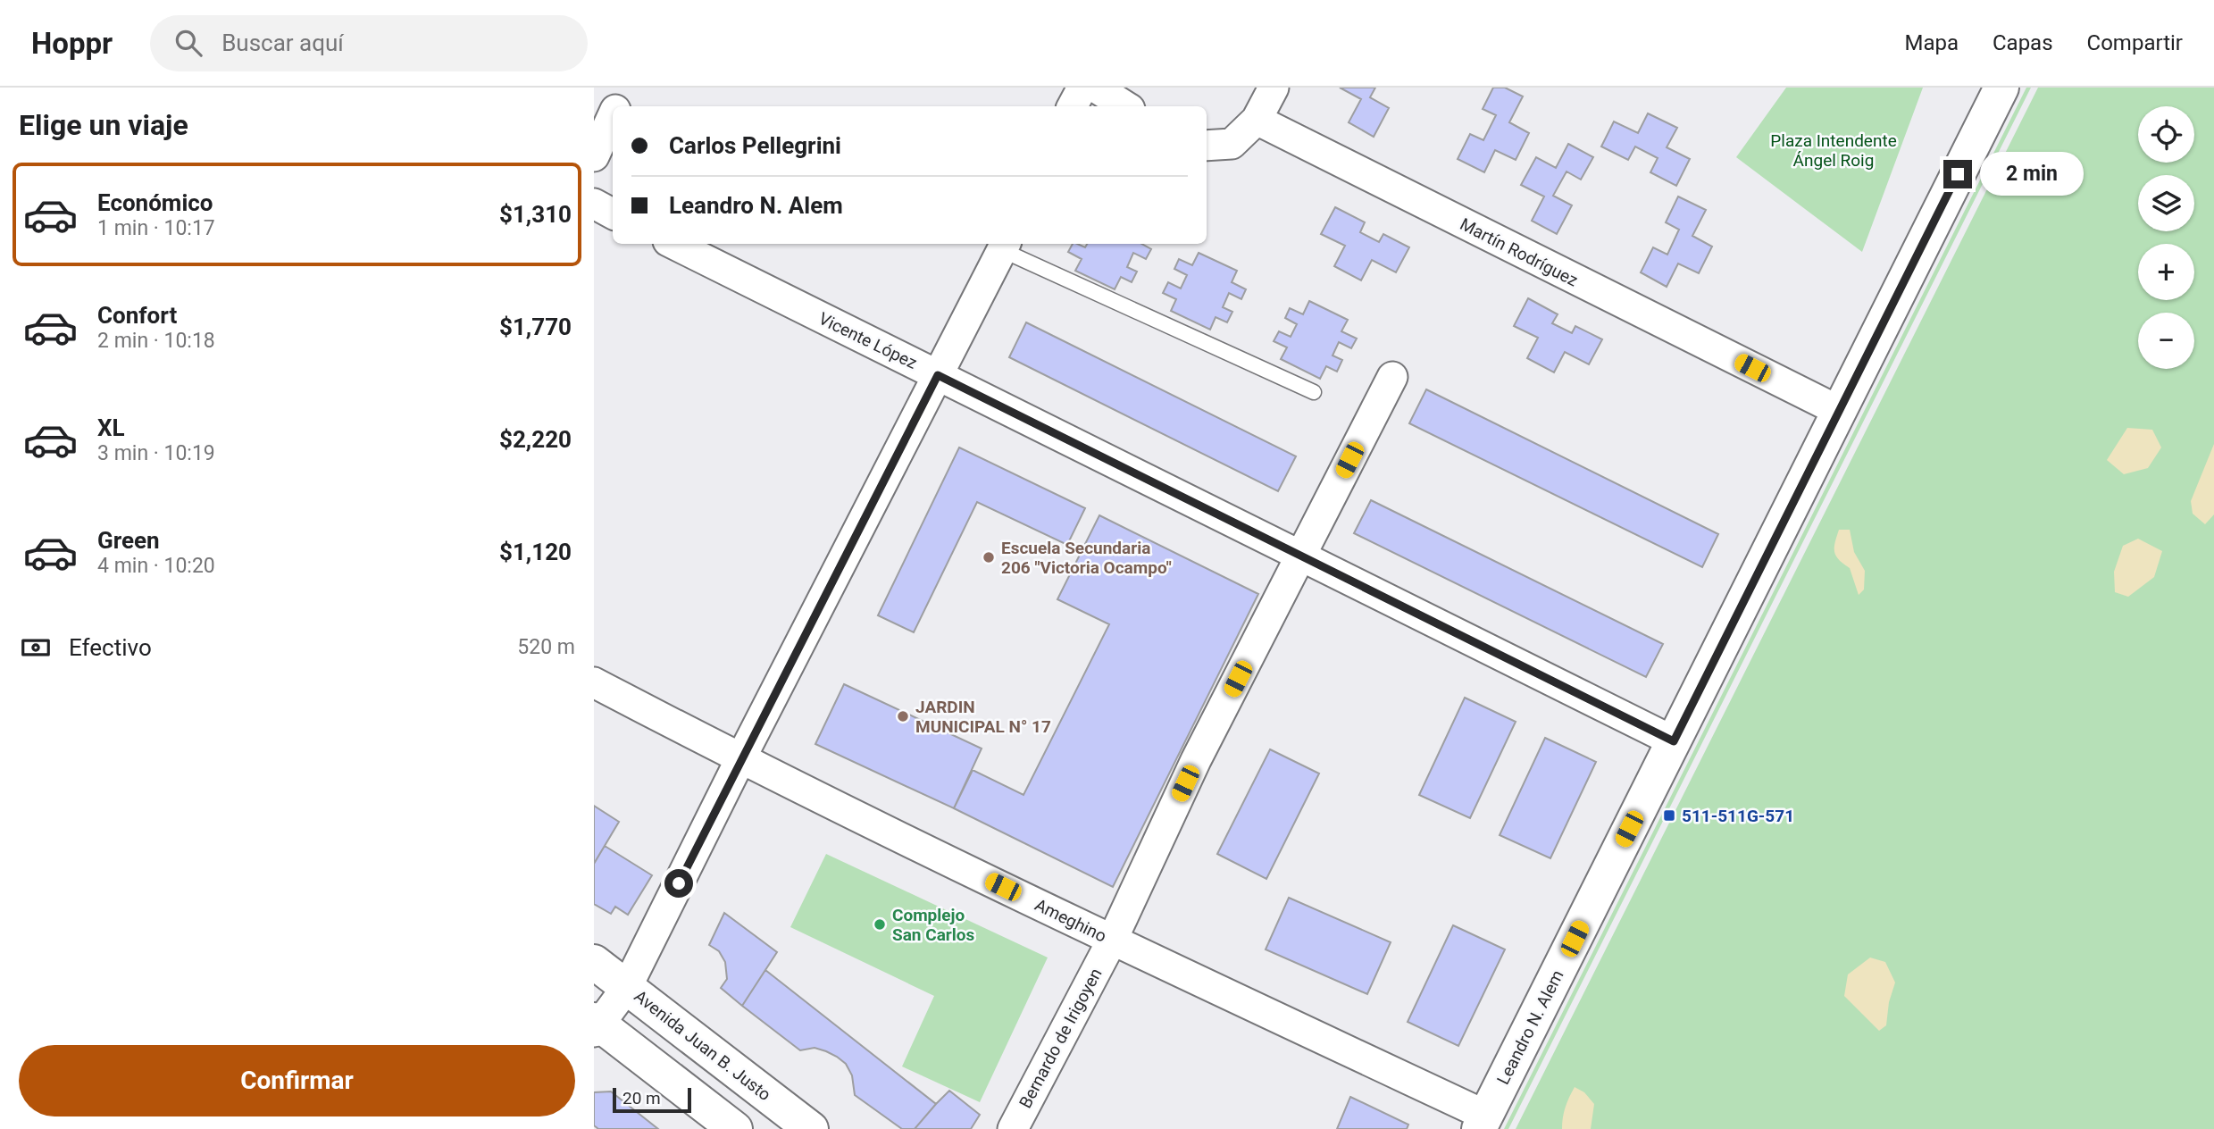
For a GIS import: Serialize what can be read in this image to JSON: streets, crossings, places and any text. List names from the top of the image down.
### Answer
{
  "streets": {
    "main road": ["Leandro N. Alem", "Avenida Juan B. Justo"],
    "street": [
      "Martín Rodríguez",
      "Vicente López",
      "Ameghino",
      "Bernardo de Irigoyen"
    ]
  },
  "crossings": [
    ["Martín Rodríguez", "Leandro N. Alem"],
    ["Vicente López", "Leandro N. Alem"],
    ["Vicente López", "Bernardo de Irigoyen"],
    ["Ameghino", "Leandro N. Alem"],
    ["Ameghino", "Bernardo de Irigoyen"]
  ],
  "parks": ["Plaza Intendente Ángel Roig"],
  "places": {
    "other": ["Escuela Secundaria 206 \"Victoria Ocampo\"", "JARDIN MUNICIPAL N° 17", "Complejo San Carlos"],
    "transit": ["511-511G-571"]
  },
  "scale_bar": "20 m",
  "page": {
    "header": "Hoppr",
    "search": "Buscar aquí",
    "nav": ["Mapa", "Capas", "Compartir"],
    "heading": "Elige un viaje",
    "map_buttons": ["+", "−"],
    "banner": ["Carlos Pellegrini", "Leandro N. Alem"],
    "bubble": "2 min",
    "list": [
      {
        "name": "Económico",
        "note": "1 min · 10:17",
        "value": "$1,310"
      },
      {
        "name": "Confort",
        "note": "2 min · 10:18",
        "value": "$1,770"
      },
      {
        "name": "XL",
        "note": "3 min · 10:19",
        "value": "$2,220"
      },
      {
        "name": "Green",
        "note": "4 min · 10:20",
        "value": "$1,120"
      }
    ],
    "pay": ["Efectivo", "520 m"],
    "buttons": "Confirmar",
    "scale": "20 m"
  }
}
